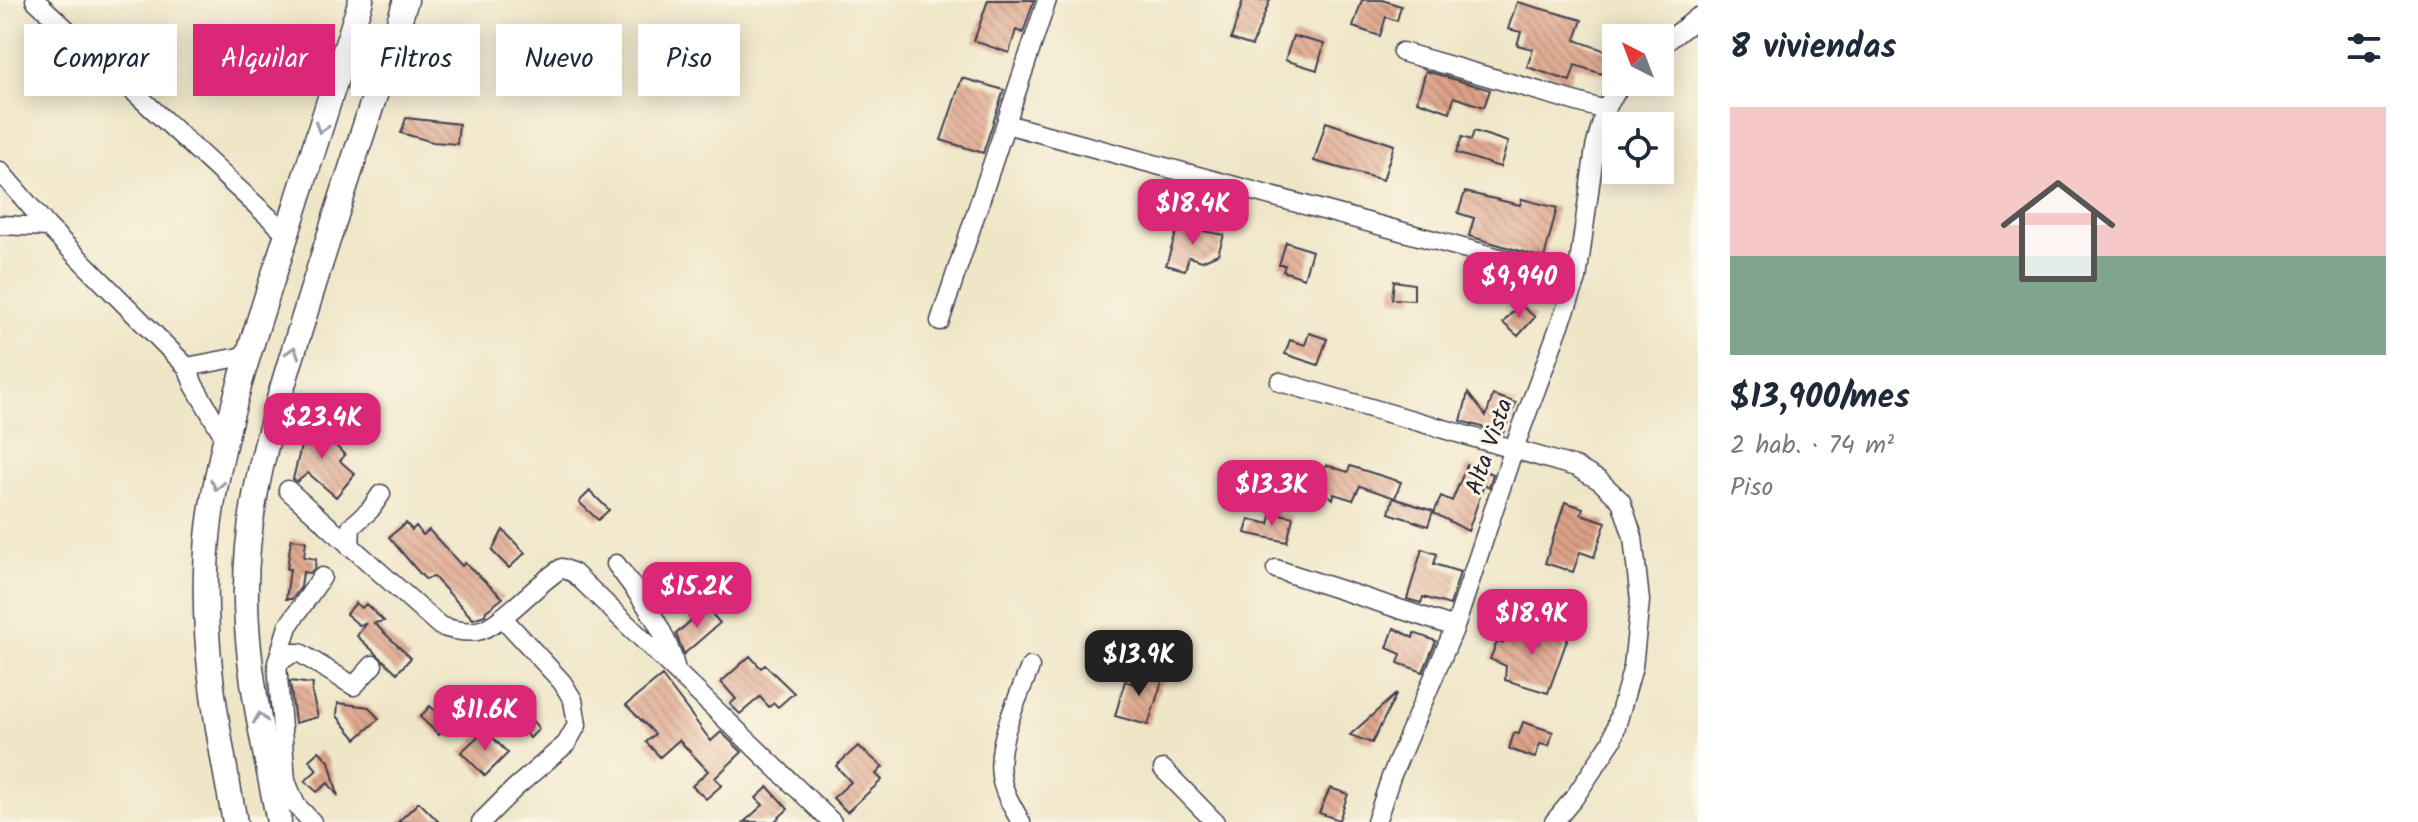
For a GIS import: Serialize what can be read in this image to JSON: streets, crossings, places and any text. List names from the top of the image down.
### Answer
{
  "streets": {
    "street": ["Alta Vista"]
  },
  "north": "top left",
  "page": {
    "heading": "8 viviendas",
    "chip": [
      "Comprar",
      "Alquilar",
      "Filtros",
      "Nuevo",
      "Piso"
    ],
    "list": [
      {
        "name": "$13,900/mes",
        "note": "2 hab. · 74 m² · Piso"
      }
    ],
    "price": [
      "$18.4K",
      "$9,940",
      "$23.4K",
      "$13.3K",
      "$15.2K",
      "$18.9K",
      "$13.9K",
      "$11.6K"
    ]
  }
}
